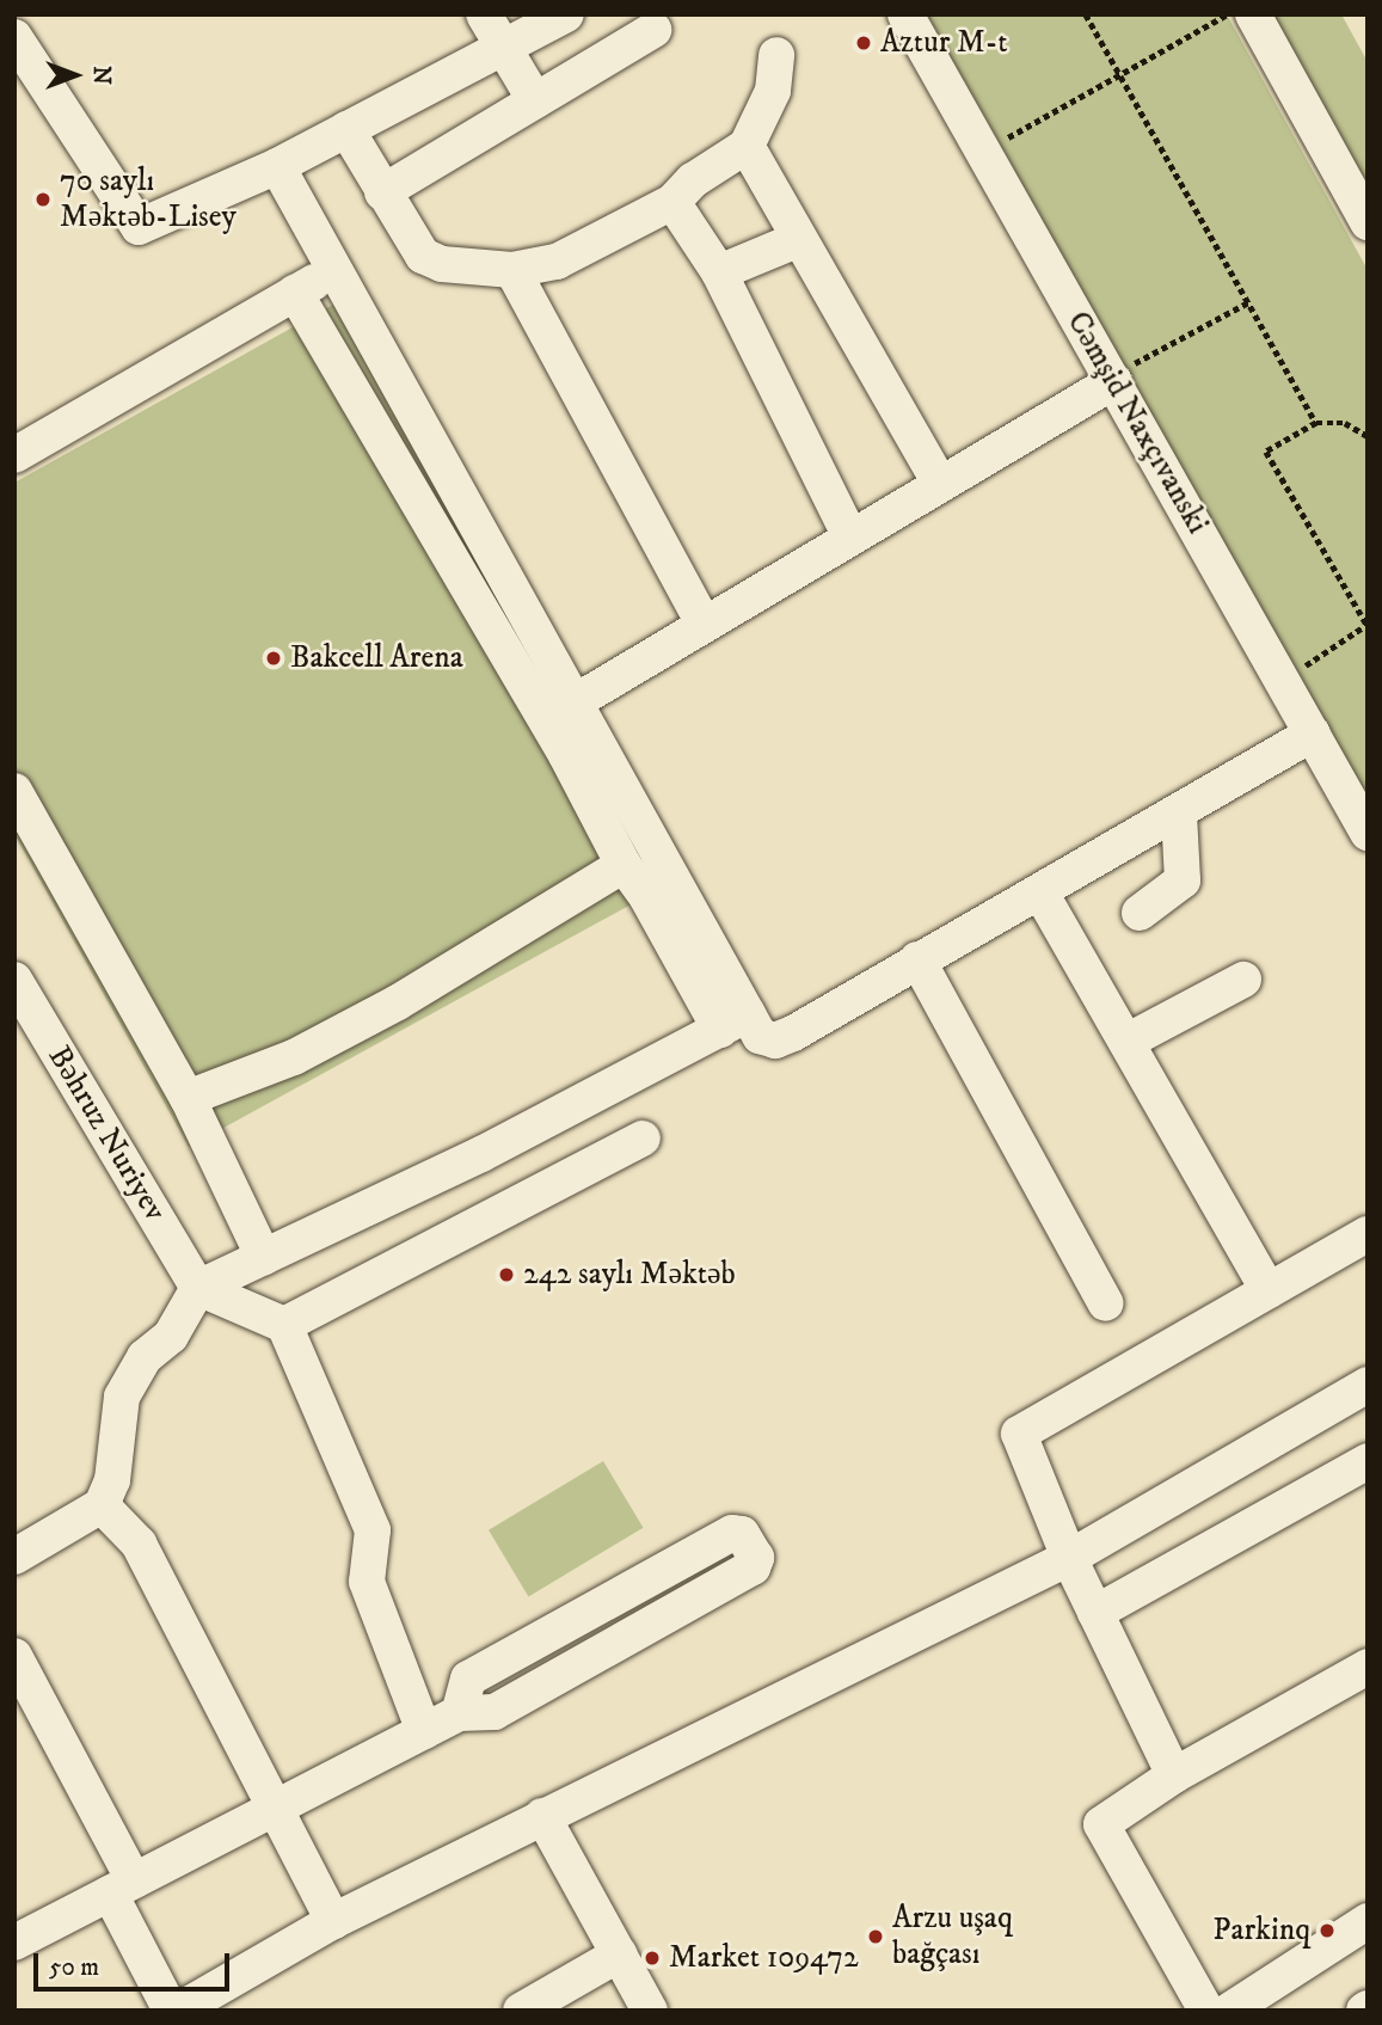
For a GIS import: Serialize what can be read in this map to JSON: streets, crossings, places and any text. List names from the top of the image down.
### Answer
{
  "streets": {
    "street": ["Cəmşid Naxçıvanski", "Bəhruz Nuriyev"]
  },
  "places": [
    "Aztur M-t",
    "70 saylı Məktəb-Lisey",
    "Bakcell Arena",
    "242 saylı Məktəb",
    "Parkinq",
    "Arzu uşaq bağçası",
    "Market 109472"
  ],
  "scale_bar": "50 m",
  "north": "right"
}
